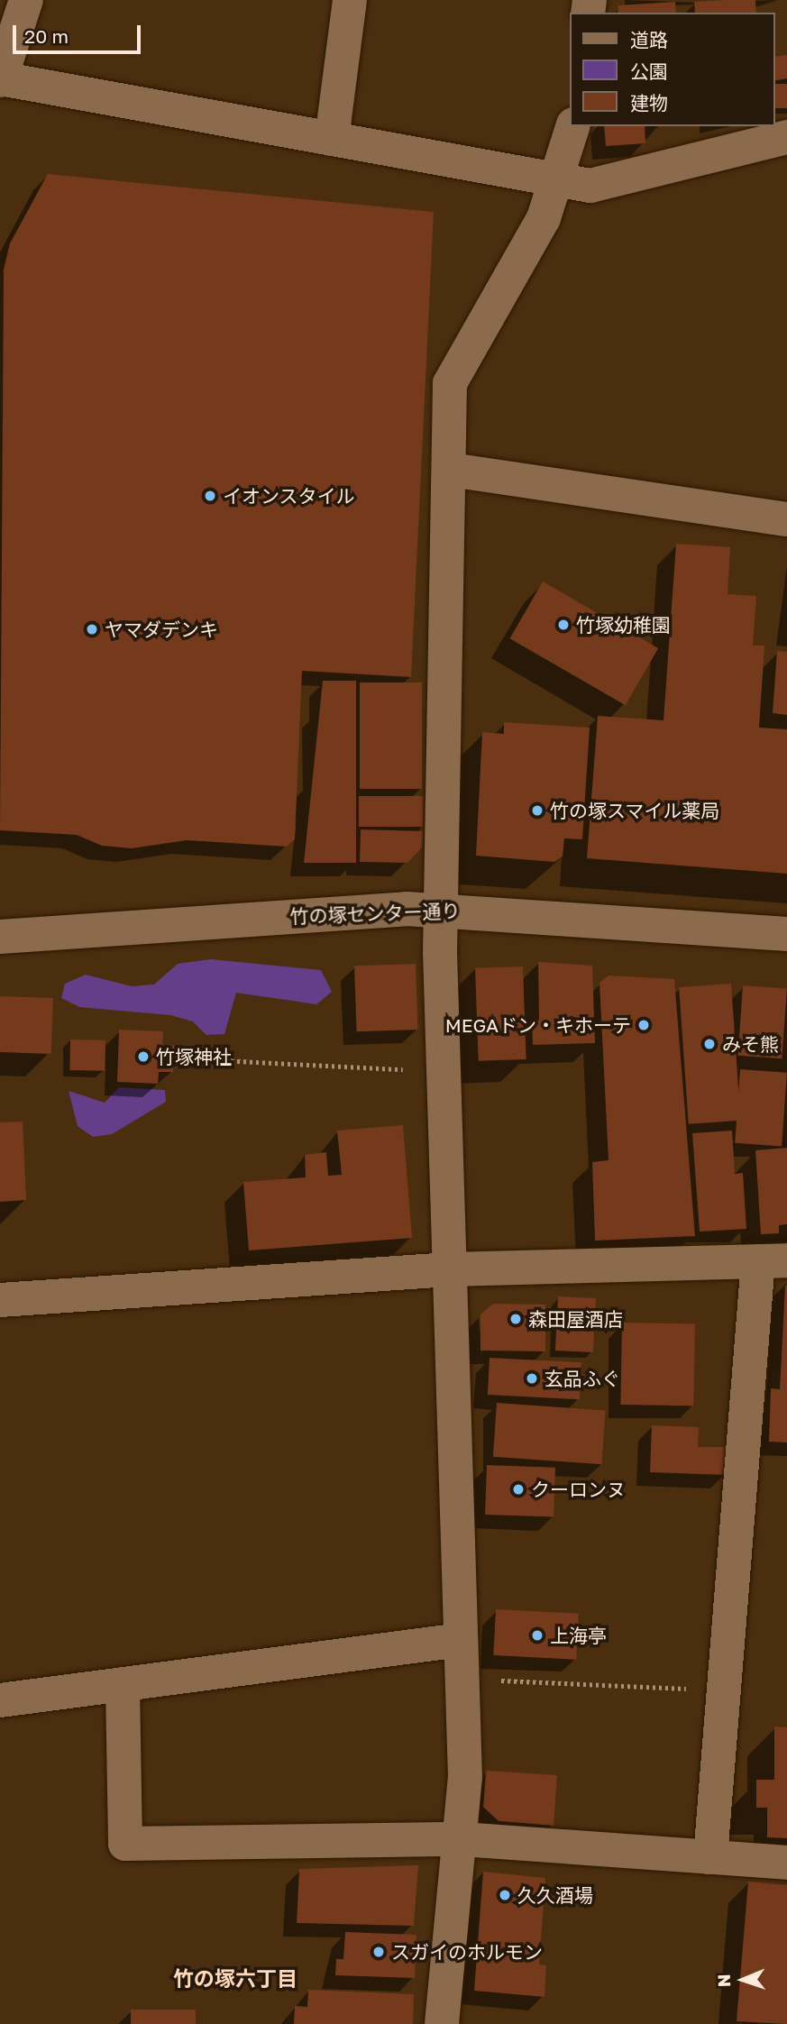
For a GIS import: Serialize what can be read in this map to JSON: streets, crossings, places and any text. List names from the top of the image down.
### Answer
{
  "streets": {
    "street": ["竹の塚センター通り"]
  },
  "districts": ["竹の塚六丁目"],
  "places": [
    "イオンスタイル",
    "竹塚幼稚園",
    "ヤマダデンキ",
    "竹の塚スマイル薬局",
    "MEGAドン・キホーテ",
    "みそ熊",
    "竹塚神社",
    "森田屋酒店",
    "玄品ふぐ",
    "クーロンヌ",
    "上海亭",
    "久久酒場",
    "スガイのホルモン"
  ],
  "legend": ["道路", "公園", "建物"],
  "scale_bar": "20 m",
  "north": "left"
}
